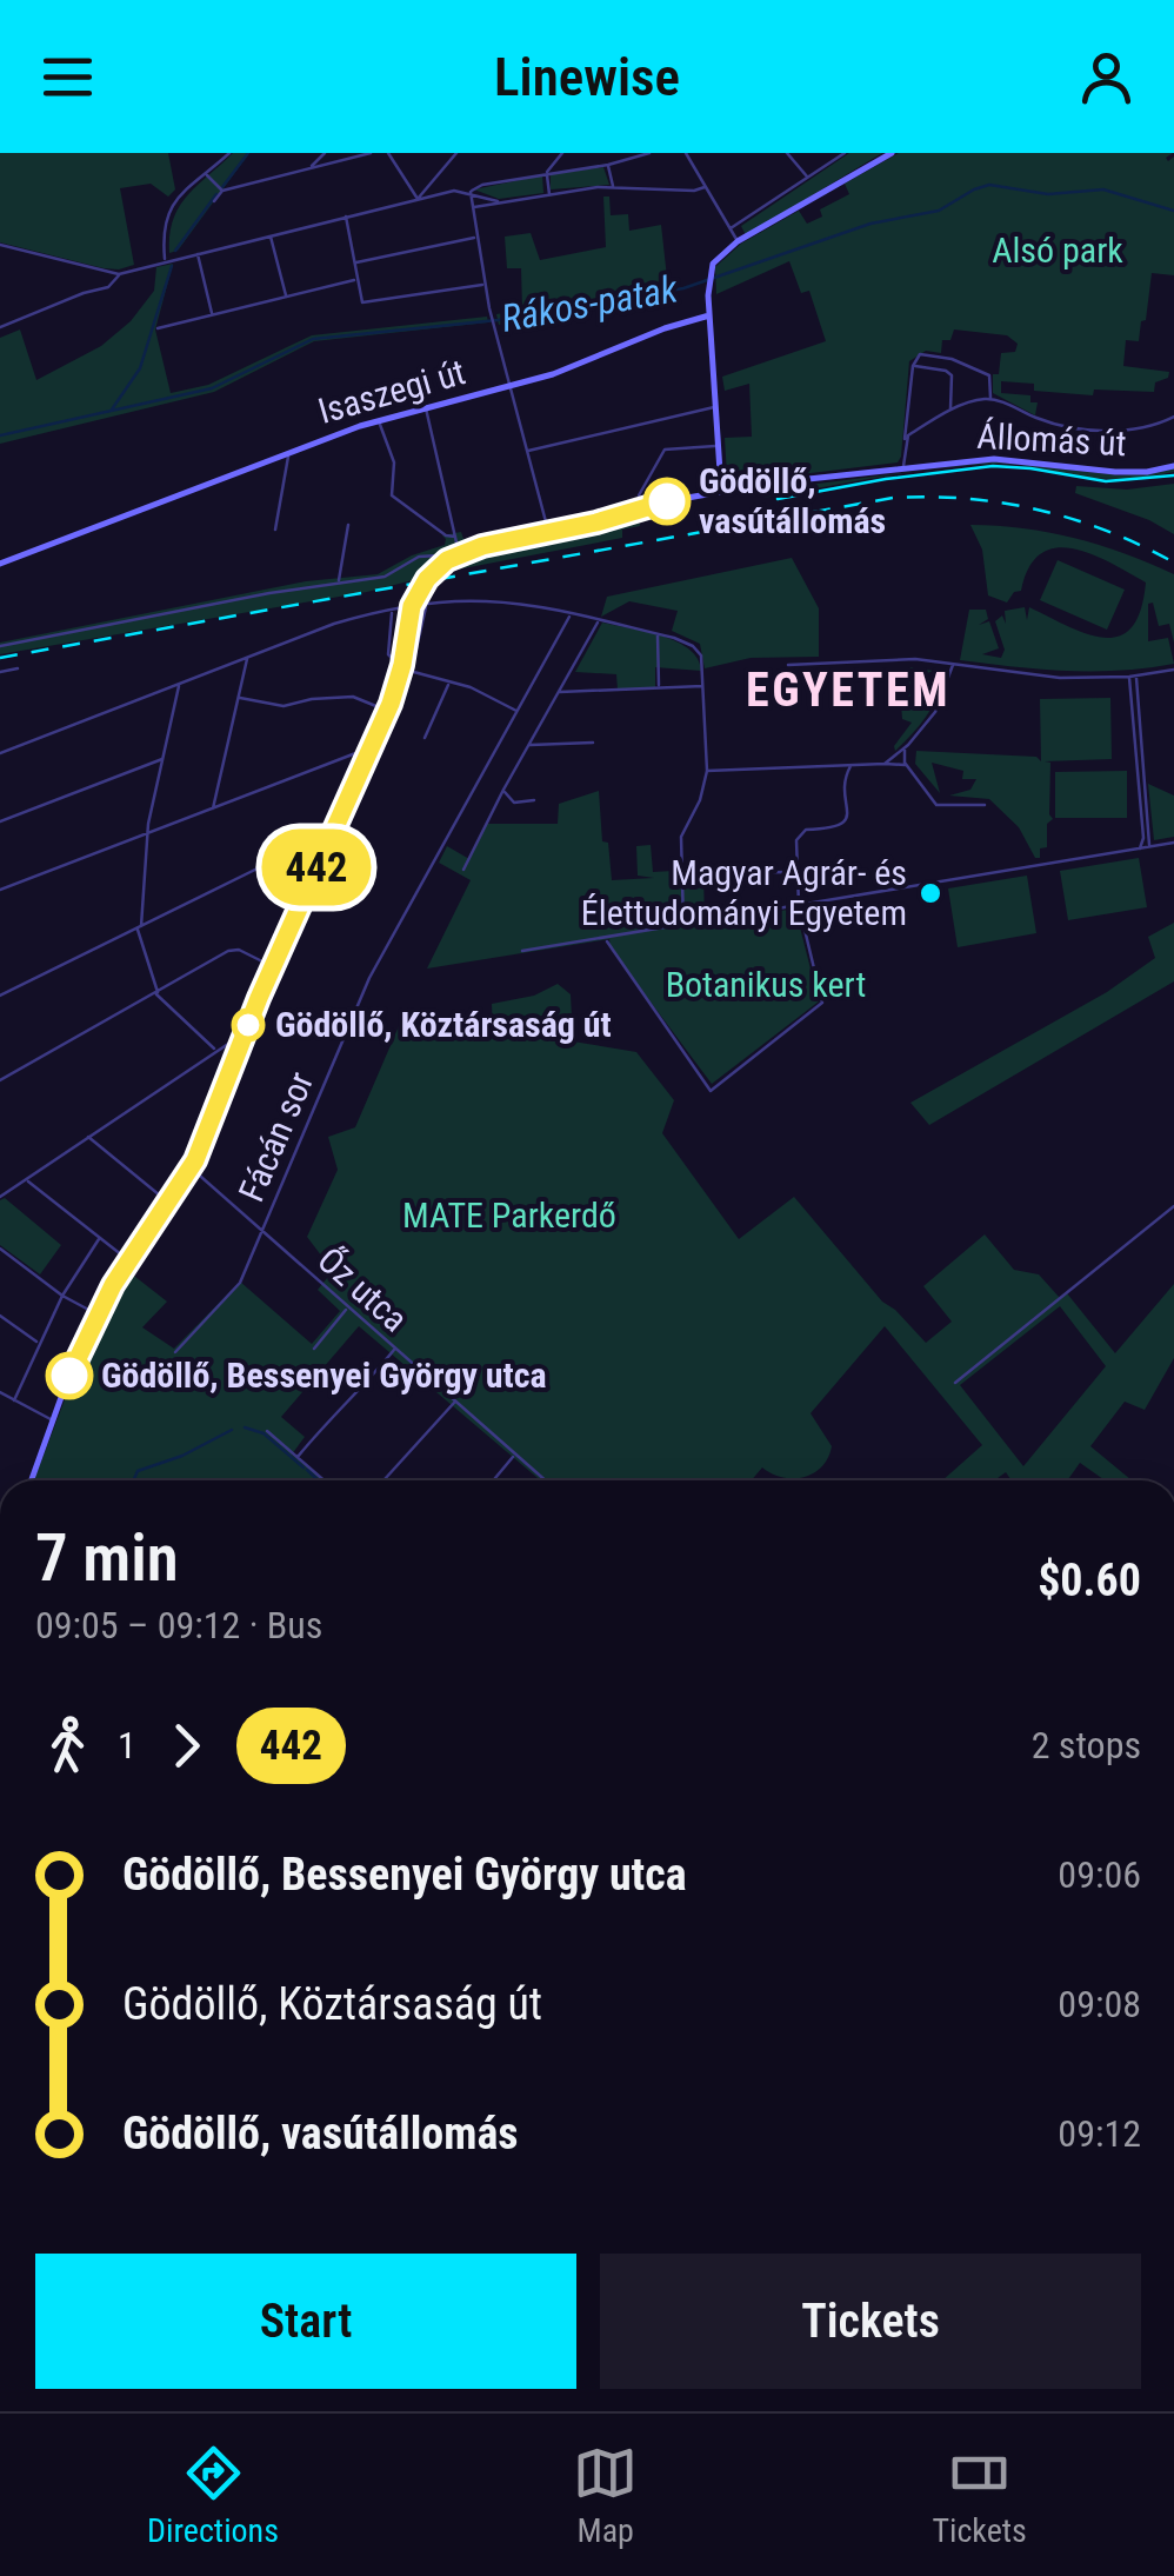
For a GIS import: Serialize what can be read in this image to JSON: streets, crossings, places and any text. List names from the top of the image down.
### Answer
{
  "streets": {
    "main road": ["Isaszegi út", "Állomás út"],
    "street": ["Fácán sor", "Őz utca"]
  },
  "crossings": [
    ["Fácán sor", "Őz utca"]
  ],
  "districts": ["EGYETEM"],
  "water": ["Rákos-patak"],
  "parks": ["Alsó park", "Botanikus kert", "MATE Parkerdő"],
  "places": [
    "Gödöllő, vasútállomás",
    "Magyar Agrár- és Élettudományi Egyetem",
    "Gödöllő, Köztársaság út",
    "Gödöllő, Bessenyei György utca"
  ],
  "lines": ["bus line 442"],
  "page": {
    "header": "Linewise",
    "on_map": "442",
    "heading": ["7 min", "09:05 – 09:12 · Bus", "$0.60"],
    "legs": ["1", "442", "2 stops"],
    "list": [
      {
        "name": "Gödöllő, Bessenyei György utca",
        "value": "09:06"
      },
      {
        "name": "Gödöllő, Köztársaság út",
        "value": "09:08"
      },
      {
        "name": "Gödöllő, vasútállomás",
        "value": "09:12"
      }
    ],
    "buttons": ["Start", "Tickets"],
    "tabs": ["Directions", "Map", "Tickets"]
  }
}
